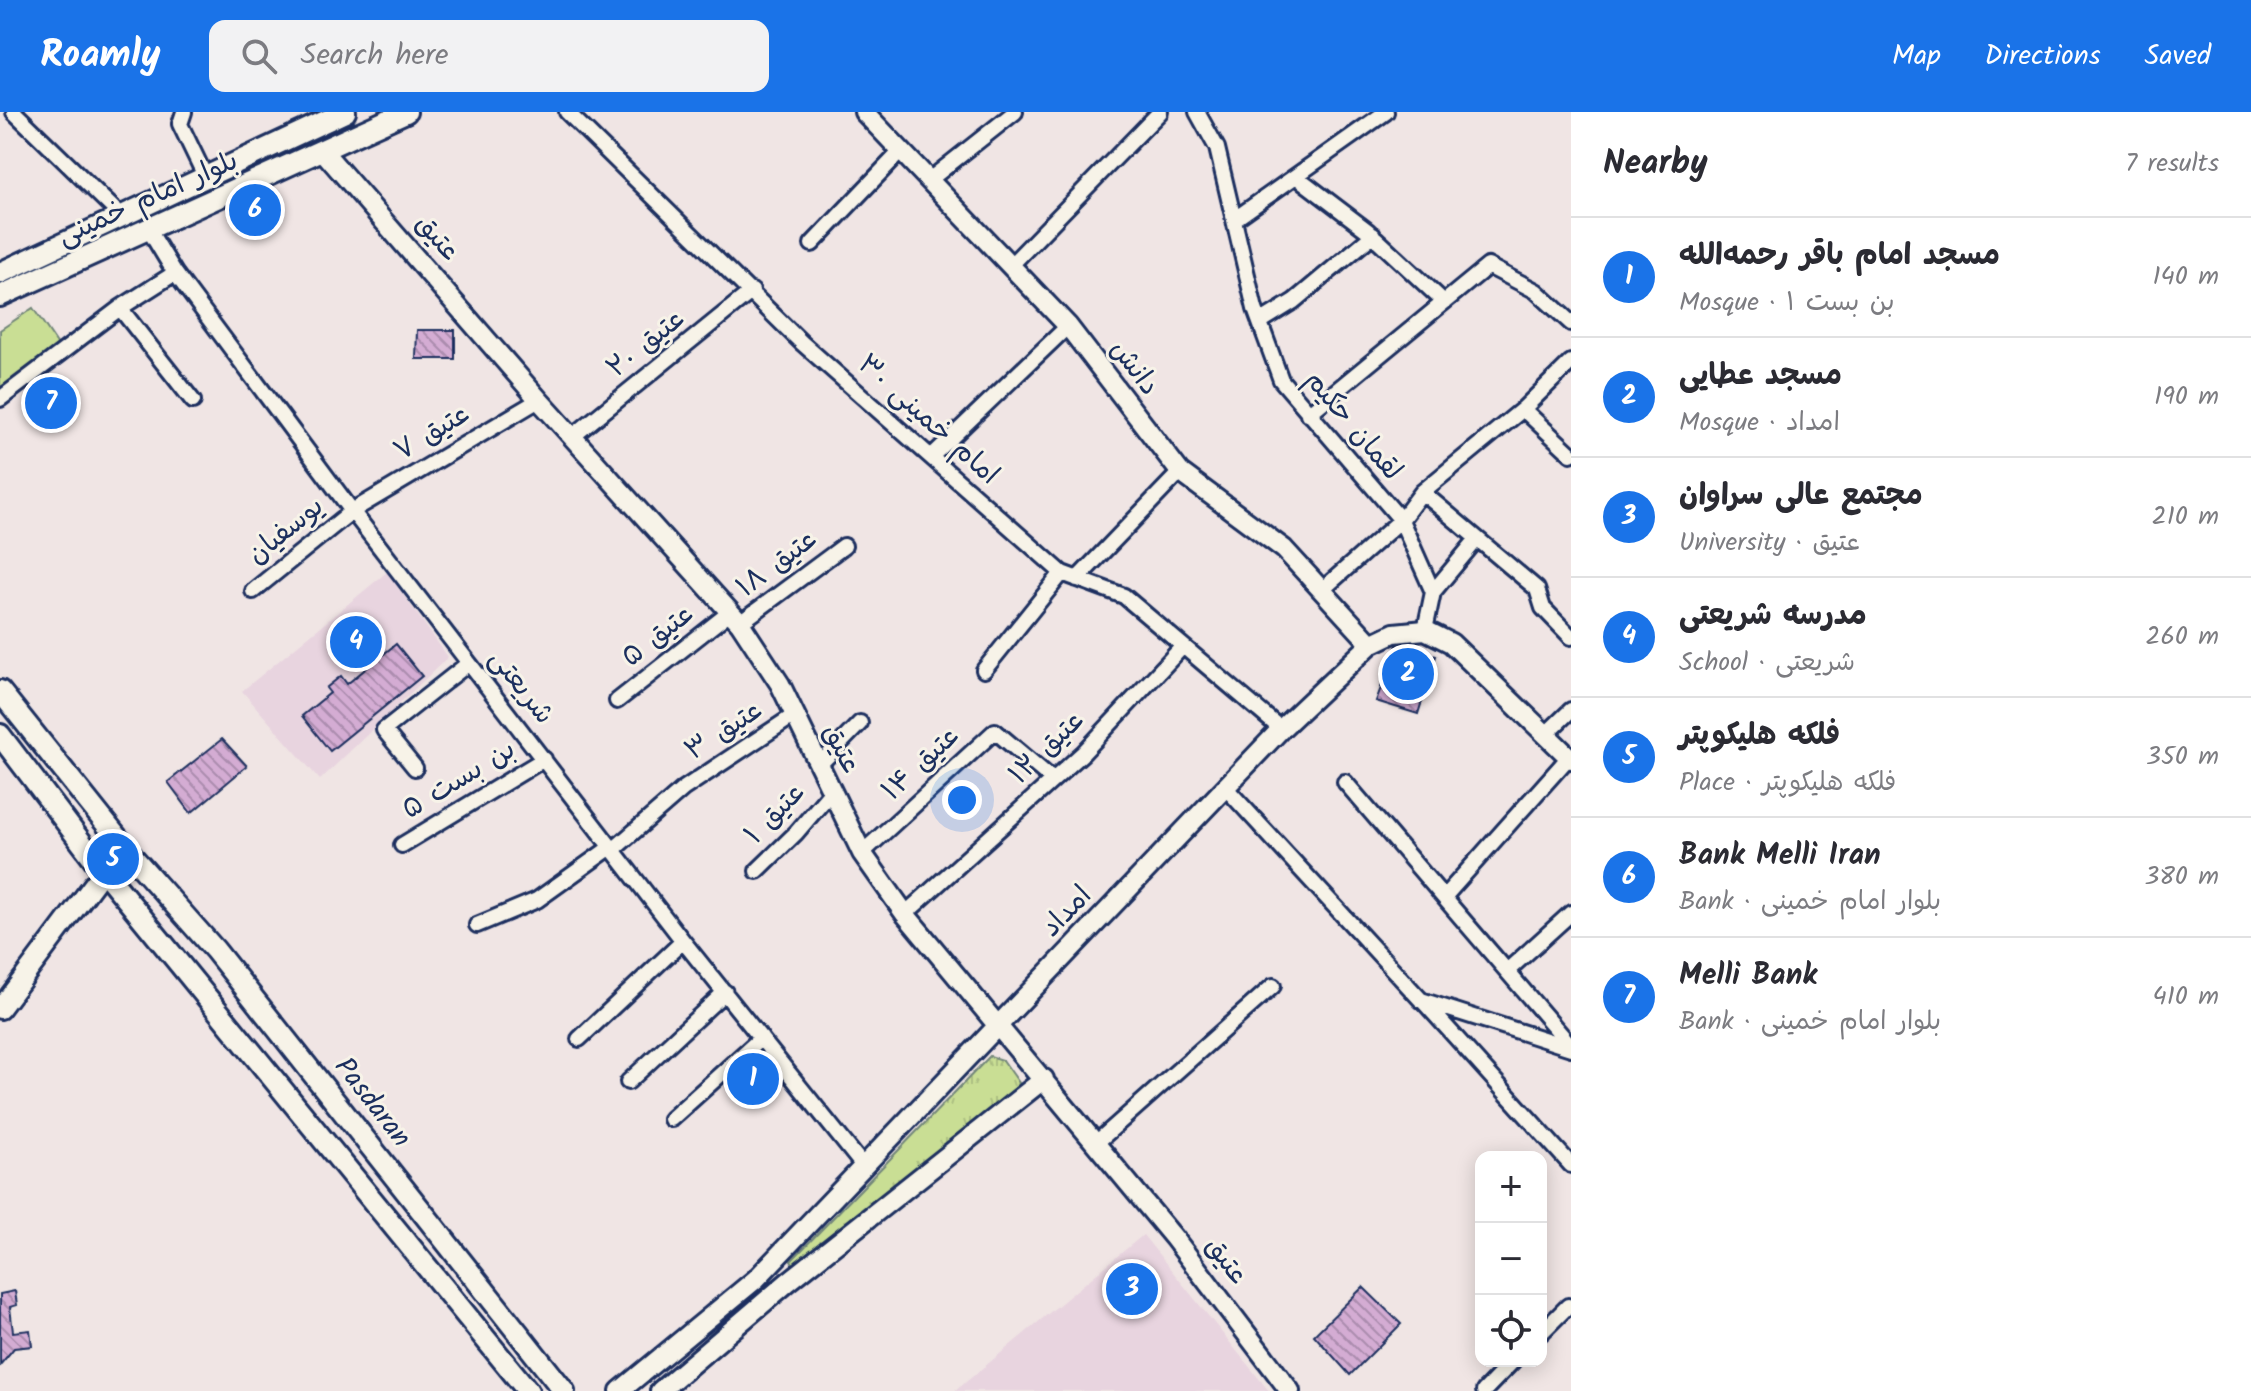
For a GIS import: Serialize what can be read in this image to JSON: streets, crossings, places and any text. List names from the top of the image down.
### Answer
{
  "streets": {
    "main road": ["بلوار امام خمینی", "Pasdaran"],
    "street": [
      "عتیق",
      "عتیق ۲۰",
      "دانش",
      "امام خمینی ۳۰",
      "لقمان حکیم",
      "عتیق ۷",
      "یوسفیان",
      "عتیق ۱۸",
      "عتیق ۵",
      "شریعتی",
      "عتیق ۳",
      "عتیق ۱۲",
      "عتیق ۱۴",
      "بن بست ۵",
      "عتیق ۱",
      "امداد"
    ]
  },
  "crossings": [
    ["بلوار امام خمینی", "عتیق"],
    ["بلوار امام خمینی", "شریعتی"],
    ["عتیق", "عتیق ۲۰"],
    ["عتیق", "عتیق ۷"],
    ["عتیق", "عتیق ۱۸"],
    ["عتیق", "عتیق ۵"],
    ["عتیق", "عتیق ۳"],
    ["عتیق", "عتیق ۱۲"],
    ["عتیق", "عتیق ۱۴"],
    ["عتیق", "عتیق ۱"],
    ["عتیق", "امداد"],
    ["عتیق ۲۰", "امام خمینی ۳۰"],
    ["دانش", "امداد"],
    ["امام خمینی ۳۰", "عتیق ۱۲"],
    ["امام خمینی ۳۰", "امداد"],
    ["عتیق ۷", "یوسفیان"],
    ["عتیق ۷", "شریعتی"],
    ["یوسفیان", "شریعتی"],
    ["عتیق ۱۸", "عتیق ۵"],
    ["شریعتی", "عتیق ۳"],
    ["شریعتی", "بن بست ۵"],
    ["شریعتی", "امداد"],
    ["عتیق ۱۲", "عتیق ۱۴"]
  ],
  "page": {
    "header": "Roamly",
    "search": "Search here",
    "nav": ["Map", "Directions", "Saved"],
    "heading": ["Nearby", "7 results"],
    "pins": [
      "6",
      "7",
      "4",
      "2",
      "5",
      "1",
      "3"
    ],
    "list": [
      {
        "mark": "1",
        "name": "مسجد امام باقر رحمه‌الله",
        "note": "Mosque · بن بست ۱",
        "value": "140 m"
      },
      {
        "mark": "2",
        "name": "مسجد عطایی",
        "note": "Mosque · امداد",
        "value": "190 m"
      },
      {
        "mark": "3",
        "name": "مجتمع عالی سراوان",
        "note": "University · عتیق",
        "value": "210 m"
      },
      {
        "mark": "4",
        "name": "مدرسه شریعتی",
        "note": "School · شریعتی",
        "value": "260 m"
      },
      {
        "mark": "5",
        "name": "فلکه هلیکوپتر",
        "note": "Place · فلکه هلیکوپتر",
        "value": "350 m"
      },
      {
        "mark": "6",
        "name": "Bank Melli Iran",
        "note": "Bank · بلوار امام خمینی",
        "value": "380 m"
      },
      {
        "mark": "7",
        "name": "Melli Bank",
        "note": "Bank · بلوار امام خمینی",
        "value": "410 m"
      }
    ],
    "map_buttons": ["+", "−"]
  }
}
